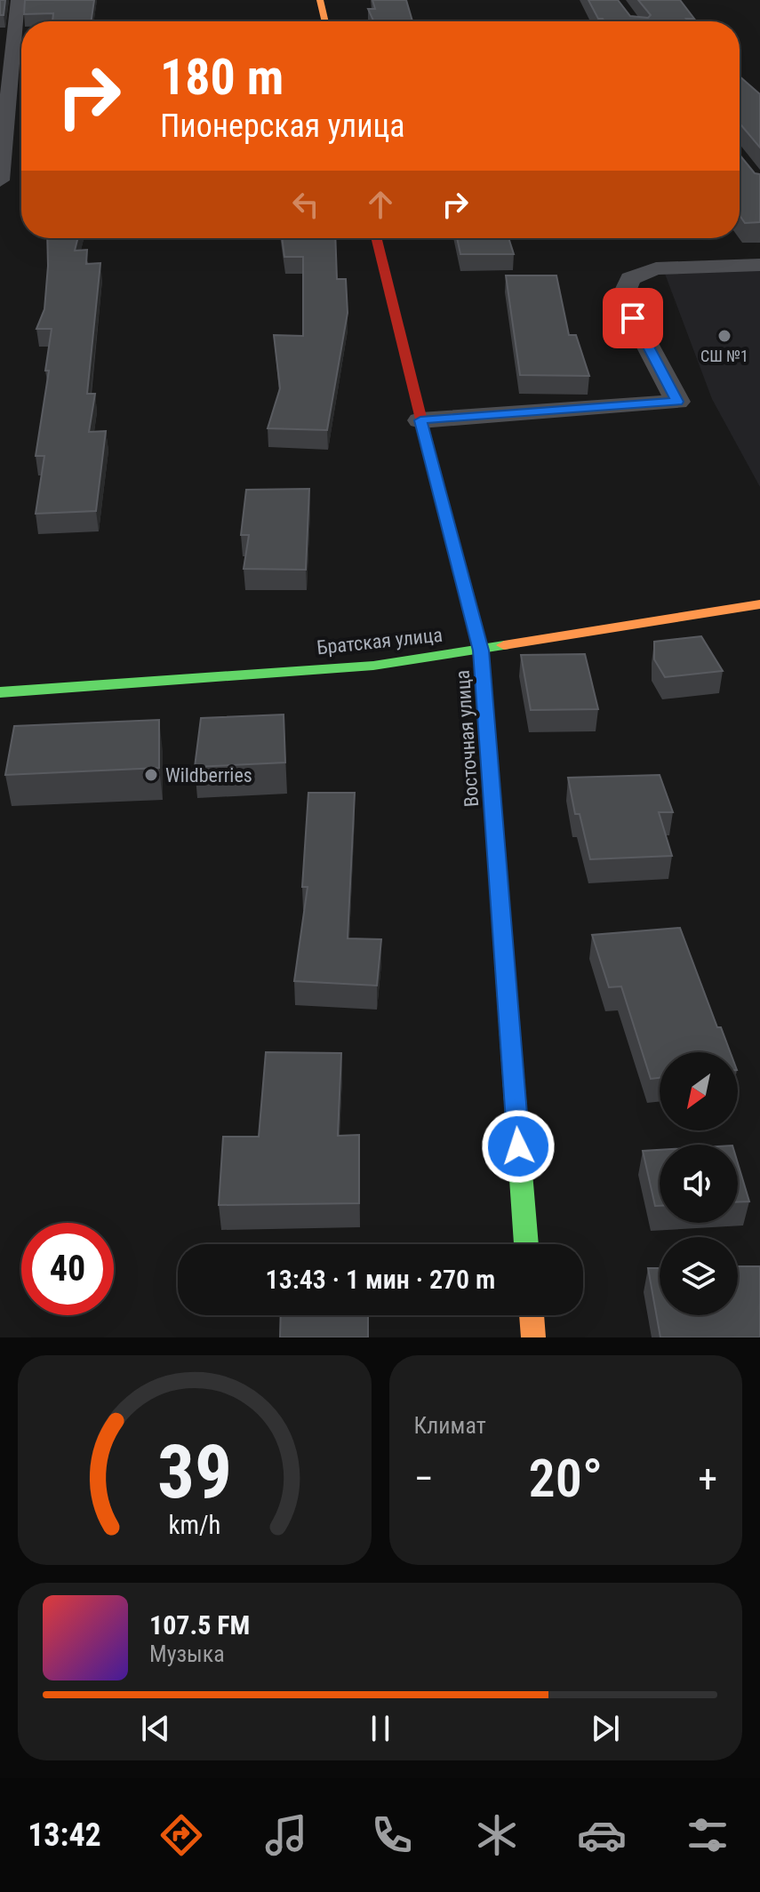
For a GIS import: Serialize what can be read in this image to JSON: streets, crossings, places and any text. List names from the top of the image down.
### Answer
{
  "streets": {
    "street": ["Братская улица", "Восточная улица"]
  },
  "crossings": [
    ["Братская улица", "Восточная улица"]
  ],
  "places": ["СШ №1", "Wildberries"],
  "north": "bottom left",
  "page": {
    "turn": ["180 m", "Пионерская улица"],
    "limit": "40",
    "trip": "13:43 · 1 мин · 270 m",
    "tile": "Климат",
    "heat": ["−", "20°", "+"],
    "song": ["107.5 FM", "Музыка"],
    "tabs": "13:42",
    "gauge": ["39", "km/h"]
  }
}
